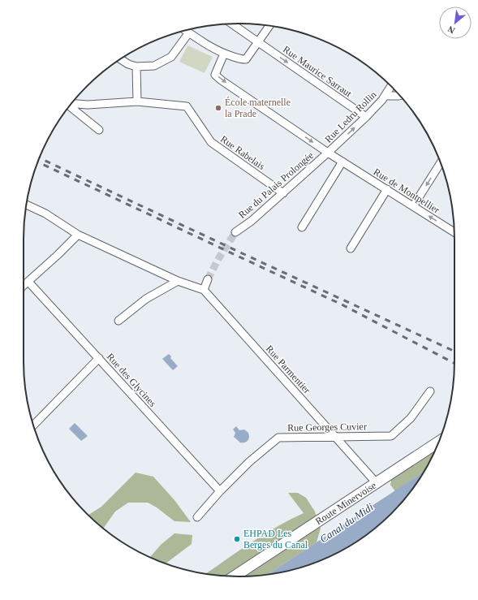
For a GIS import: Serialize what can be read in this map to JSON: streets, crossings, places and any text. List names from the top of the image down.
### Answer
{
  "streets": {
    "main road": ["Route Minervoise"],
    "street": [
      "Rue Maurice Sarraut",
      "Rue Ledru Rollin",
      "Rue Rabelais",
      "Rue du Palais Prolongée",
      "Rue de Montpellier",
      "Rue Parmentier",
      "Rue des Glycines",
      "Rue Georges Cuvier"
    ]
  },
  "crossings": [
    ["Rue Maurice Sarraut", "Rue Ledru Rollin"],
    ["Rue Ledru Rollin", "Rue du Palais Prolongée"],
    ["Rue Ledru Rollin", "Rue de Montpellier"],
    ["Rue Rabelais", "Rue du Palais Prolongée"],
    ["Rue du Palais Prolongée", "Rue de Montpellier"],
    ["Rue Parmentier", "Rue Georges Cuvier"],
    ["Rue Parmentier", "Route Minervoise"],
    ["Rue des Glycines", "Rue Georges Cuvier"]
  ],
  "one_way": ["Rue Maurice Sarraut", "Rue Ledru Rollin"],
  "water": ["Canal du Midi"],
  "places": ["École maternelle la Prade", "EHPAD Les Berges du Canal"],
  "north": "bottom left"
}
